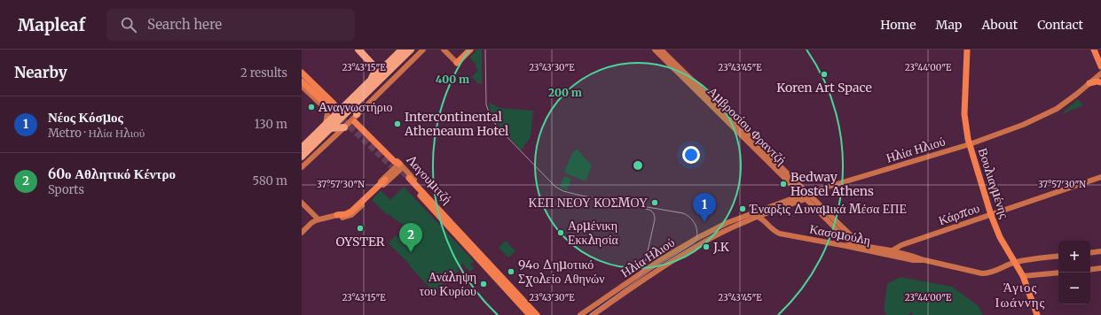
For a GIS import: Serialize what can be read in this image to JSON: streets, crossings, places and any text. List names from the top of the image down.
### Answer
{
  "streets": {
    "main road": [
      "Αμβροσίου Φραντζή",
      "Ηλία Ηλιού",
      "Λαγουμιτζή",
      "Βουλιαγμένης",
      "Κάρπου",
      "Κασομούλη"
    ]
  },
  "crossings": [
    ["Αμβροσίου Φραντζή", "Ηλία Ηλιού"],
    ["Αμβροσίου Φραντζή", "Κασομούλη"],
    ["Ηλία Ηλιού", "Βουλιαγμένης"],
    ["Ηλία Ηλιού", "Κασομούλη"],
    ["Βουλιαγμένης", "Κάρπου"],
    ["Βουλιαγμένης", "Κασομούλη"],
    ["Κάρπου", "Κασομούλη"]
  ],
  "districts": ["Άγιος Ιωάννης"],
  "places": [
    "Koren Art Space",
    "Aναγνωστήριο",
    "Intercontinental Atheneaum Hotel",
    "Bedway Hostel Athens",
    "ΚΕΠ ΝΕΟΥ ΚΟΣΜΟΥ",
    "Έναρξις Δυναμικά Μέσα ΕΠΕ",
    "OYSTER",
    "Αρμένικη Εκκλησία",
    "J.K",
    "94ο Δημοτικό Σχολείο Αθηνών",
    "Ανάληψη του Κυρίου"
  ],
  "page": {
    "header": "Mapleaf",
    "search": "Search here",
    "nav": [
      "Home",
      "Map",
      "About",
      "Contact"
    ],
    "heading": ["Nearby", "2 results"],
    "list": [
      {
        "mark": "1",
        "name": "Νέος Κόσμος",
        "note": "Metro · Ηλία Ηλιού",
        "value": "130 m"
      },
      {
        "mark": "2",
        "name": "60ο Αθλητικό Κέντρο",
        "note": "Sports",
        "value": "580 m"
      }
    ],
    "pins": ["1", "2"],
    "map_buttons": ["+", "−"]
  },
  "coordinates": [
    "23°43'15\"E",
    "23°43'30\"E",
    "23°43'45\"E",
    "23°44'00\"E",
    "37°57'30\"N"
  ],
  "rings": ["400 m", "200 m"]
}
